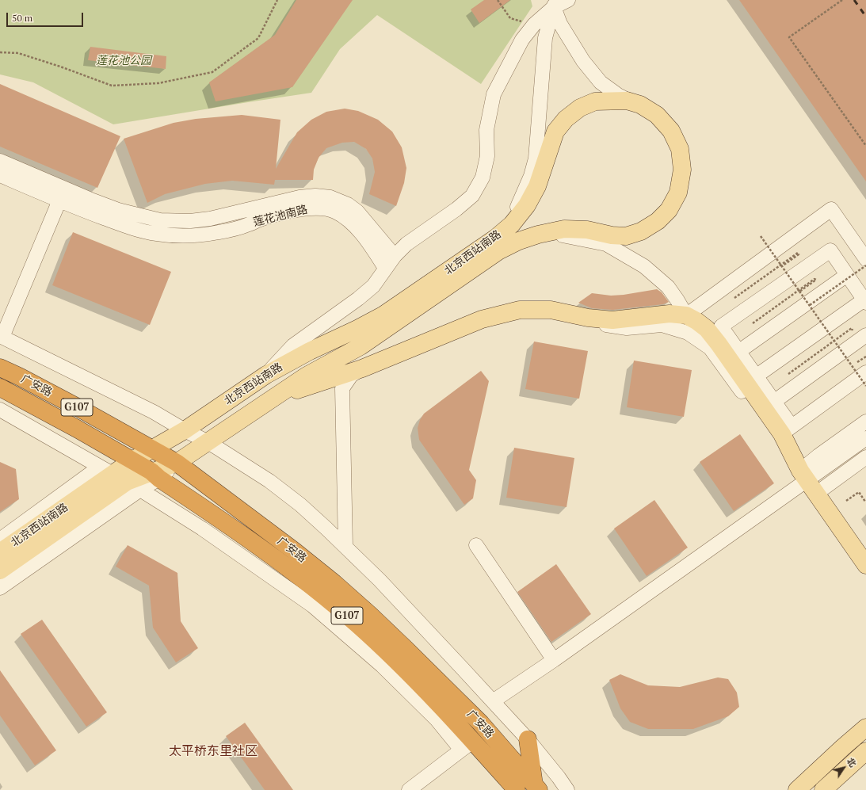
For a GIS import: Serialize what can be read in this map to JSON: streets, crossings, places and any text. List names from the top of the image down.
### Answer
{
  "streets": {
    "highway": ["广安路", "G107"],
    "main road": ["北京西站南路"],
    "street": ["莲花池南路"]
  },
  "crossings": [
    ["北京西站南路", "广安路"]
  ],
  "districts": ["太平桥东里社区"],
  "parks": ["莲花池公园"],
  "scale_bar": "50 m",
  "north": "top right"
}
